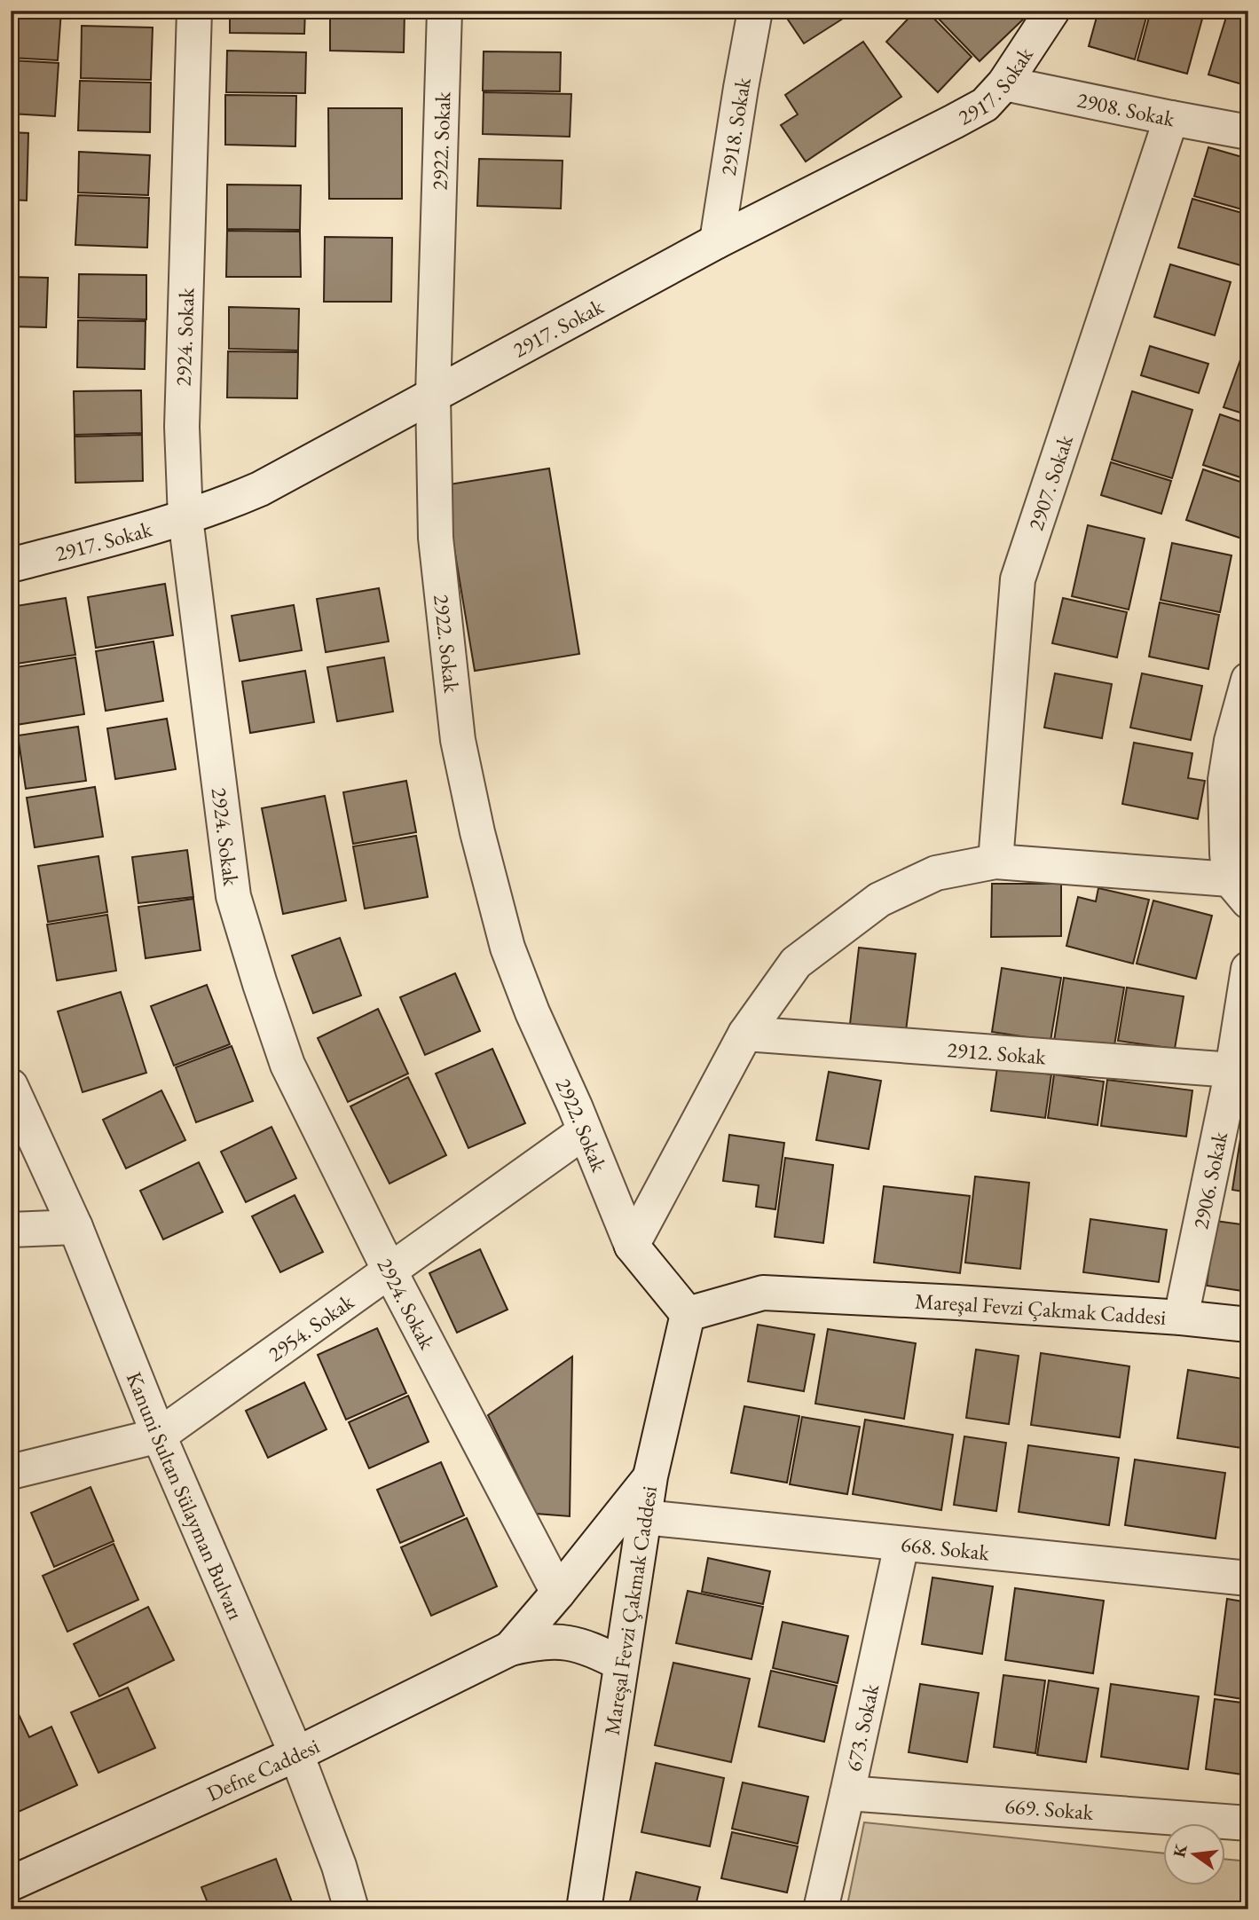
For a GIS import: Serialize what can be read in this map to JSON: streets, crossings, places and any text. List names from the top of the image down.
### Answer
{
  "streets": {
    "street": [
      "2917. Sokak",
      "2908. Sokak",
      "2918. Sokak",
      "2922. Sokak",
      "2924. Sokak",
      "2907. Sokak",
      "2912. Sokak",
      "2906. Sokak",
      "Mareşal Fevzi Çakmak Caddesi",
      "2954. Sokak",
      "Kanuni Sultan Sülayman Bulvarı",
      "668. Sokak",
      "673. Sokak",
      "Defne Caddesi",
      "669. Sokak"
    ]
  },
  "crossings": [
    ["2917. Sokak", "2908. Sokak"],
    ["2917. Sokak", "2918. Sokak"],
    ["2917. Sokak", "2922. Sokak"],
    ["2917. Sokak", "2924. Sokak"],
    ["2908. Sokak", "2907. Sokak"],
    ["2922. Sokak", "2954. Sokak"],
    ["2924. Sokak", "2954. Sokak"],
    ["2912. Sokak", "2906. Sokak"],
    ["2906. Sokak", "Mareşal Fevzi Çakmak Caddesi"],
    ["Mareşal Fevzi Çakmak Caddesi", "668. Sokak"],
    ["2954. Sokak", "Kanuni Sultan Sülayman Bulvarı"],
    ["Kanuni Sultan Sülayman Bulvarı", "Defne Caddesi"],
    ["668. Sokak", "673. Sokak"],
    ["673. Sokak", "669. Sokak"]
  ],
  "north": "left"
}
